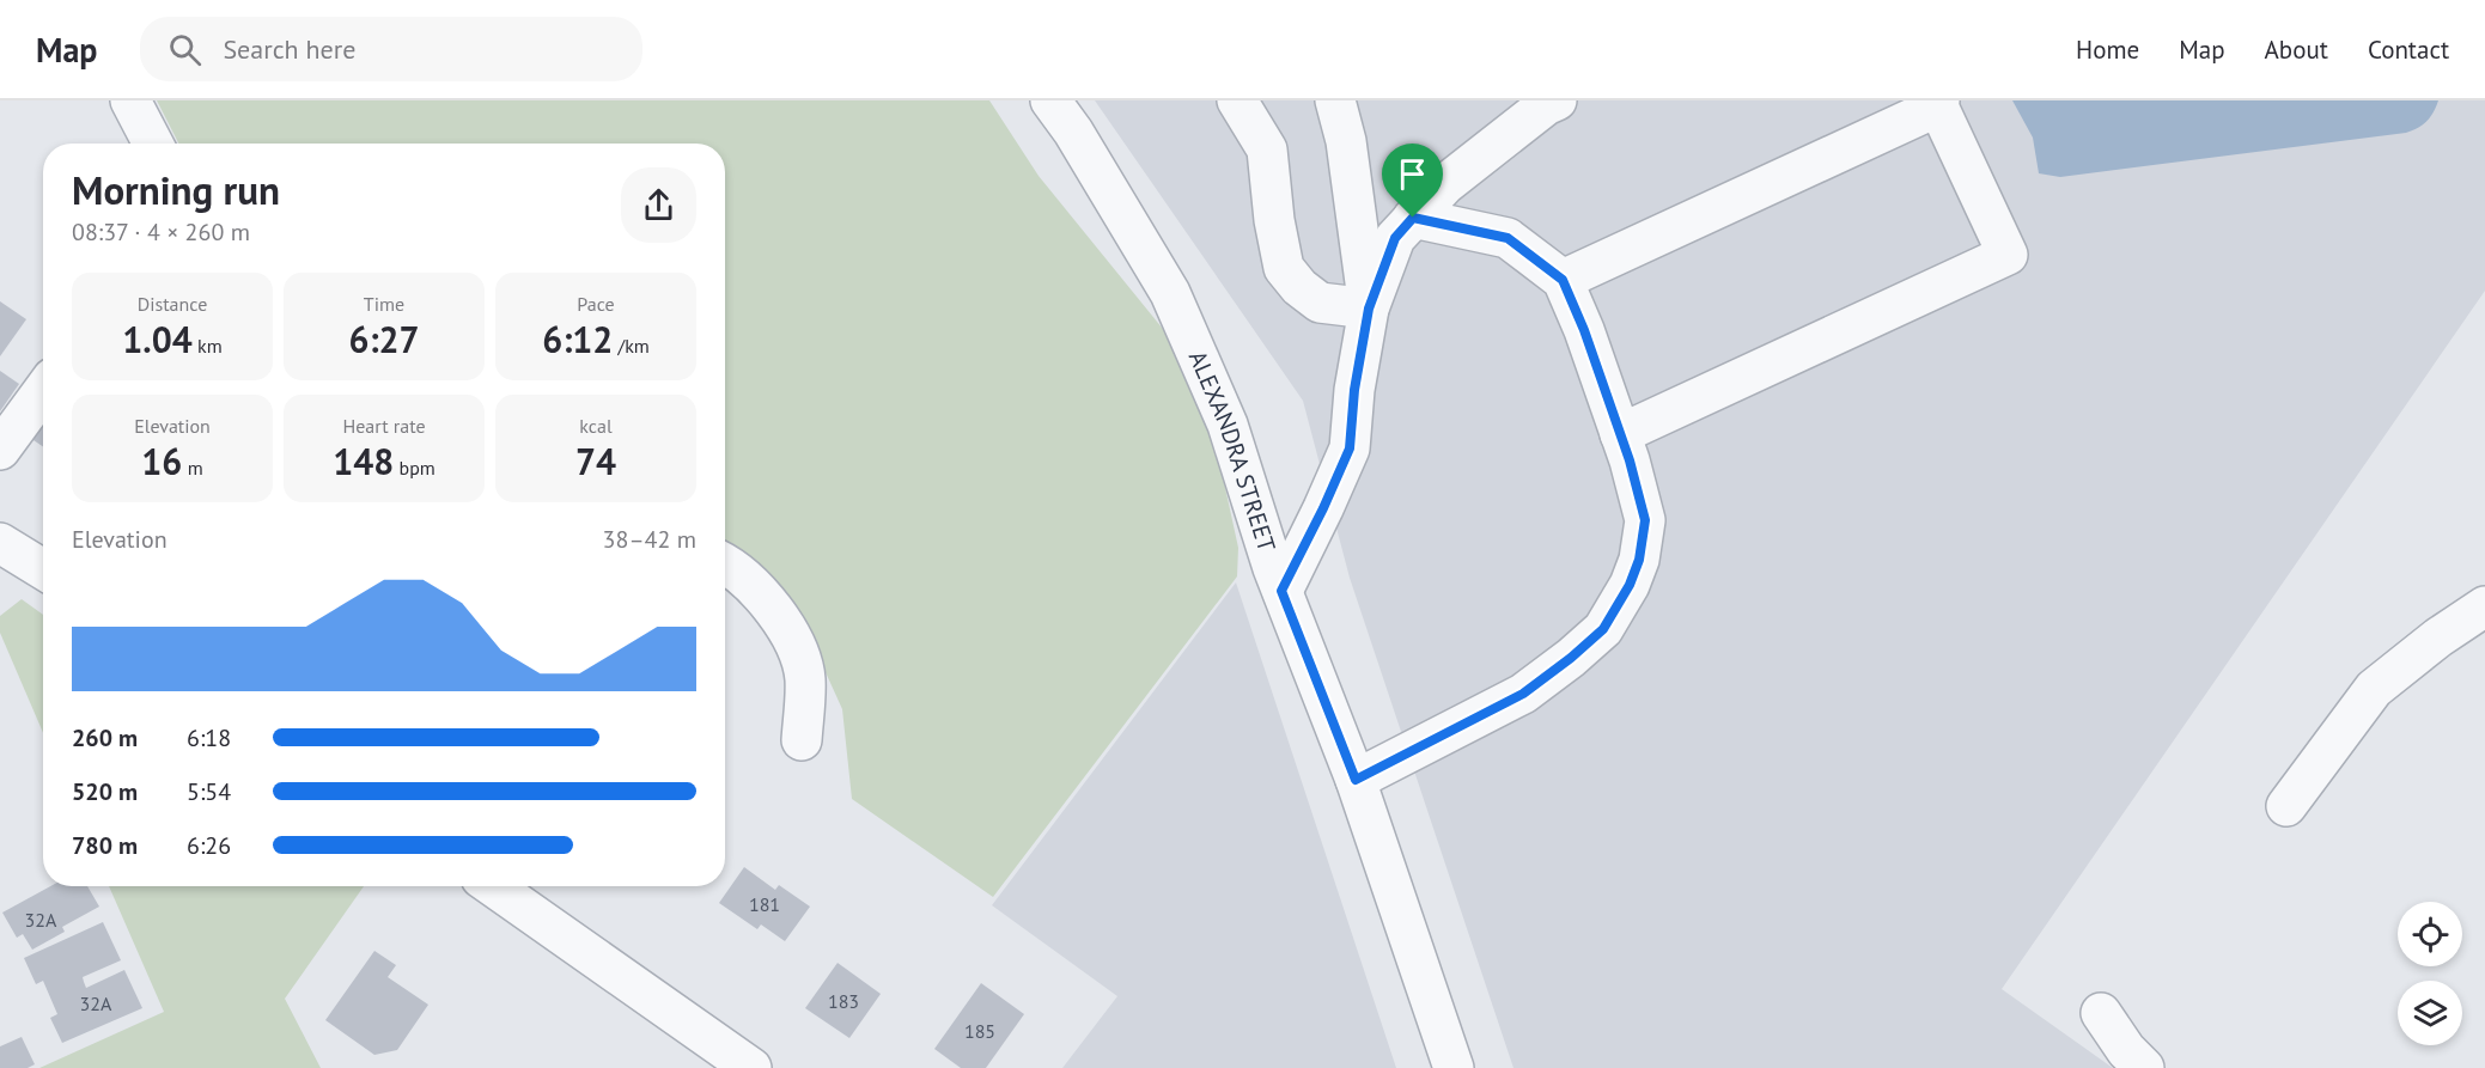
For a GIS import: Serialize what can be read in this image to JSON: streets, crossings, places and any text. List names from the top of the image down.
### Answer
{
  "streets": {
    "street": ["ALEXANDRA STREET"]
  },
  "house_numbers": [
    "181",
    "32A",
    "183",
    "32A",
    "185"
  ],
  "page": {
    "header": "Map",
    "search": "Search here",
    "nav": [
      "Home",
      "Map",
      "About",
      "Contact"
    ],
    "heading": ["Morning run", "08:37 · 4 × 260 m"],
    "stats": [
      ["Distance", "1.04 km"],
      ["Time", "6:27"],
      ["Pace", "6:12 /km"],
      ["Elevation", "16 m"],
      ["Heart rate", "148 bpm"],
      ["kcal", "74"]
    ],
    "chart": ["Elevation", "38–42 m"],
    "list": [
      {
        "name": "260 m",
        "note": "6:18"
      },
      {
        "name": "520 m",
        "note": "5:54"
      },
      {
        "name": "780 m",
        "note": "6:26"
      }
    ]
  }
}
